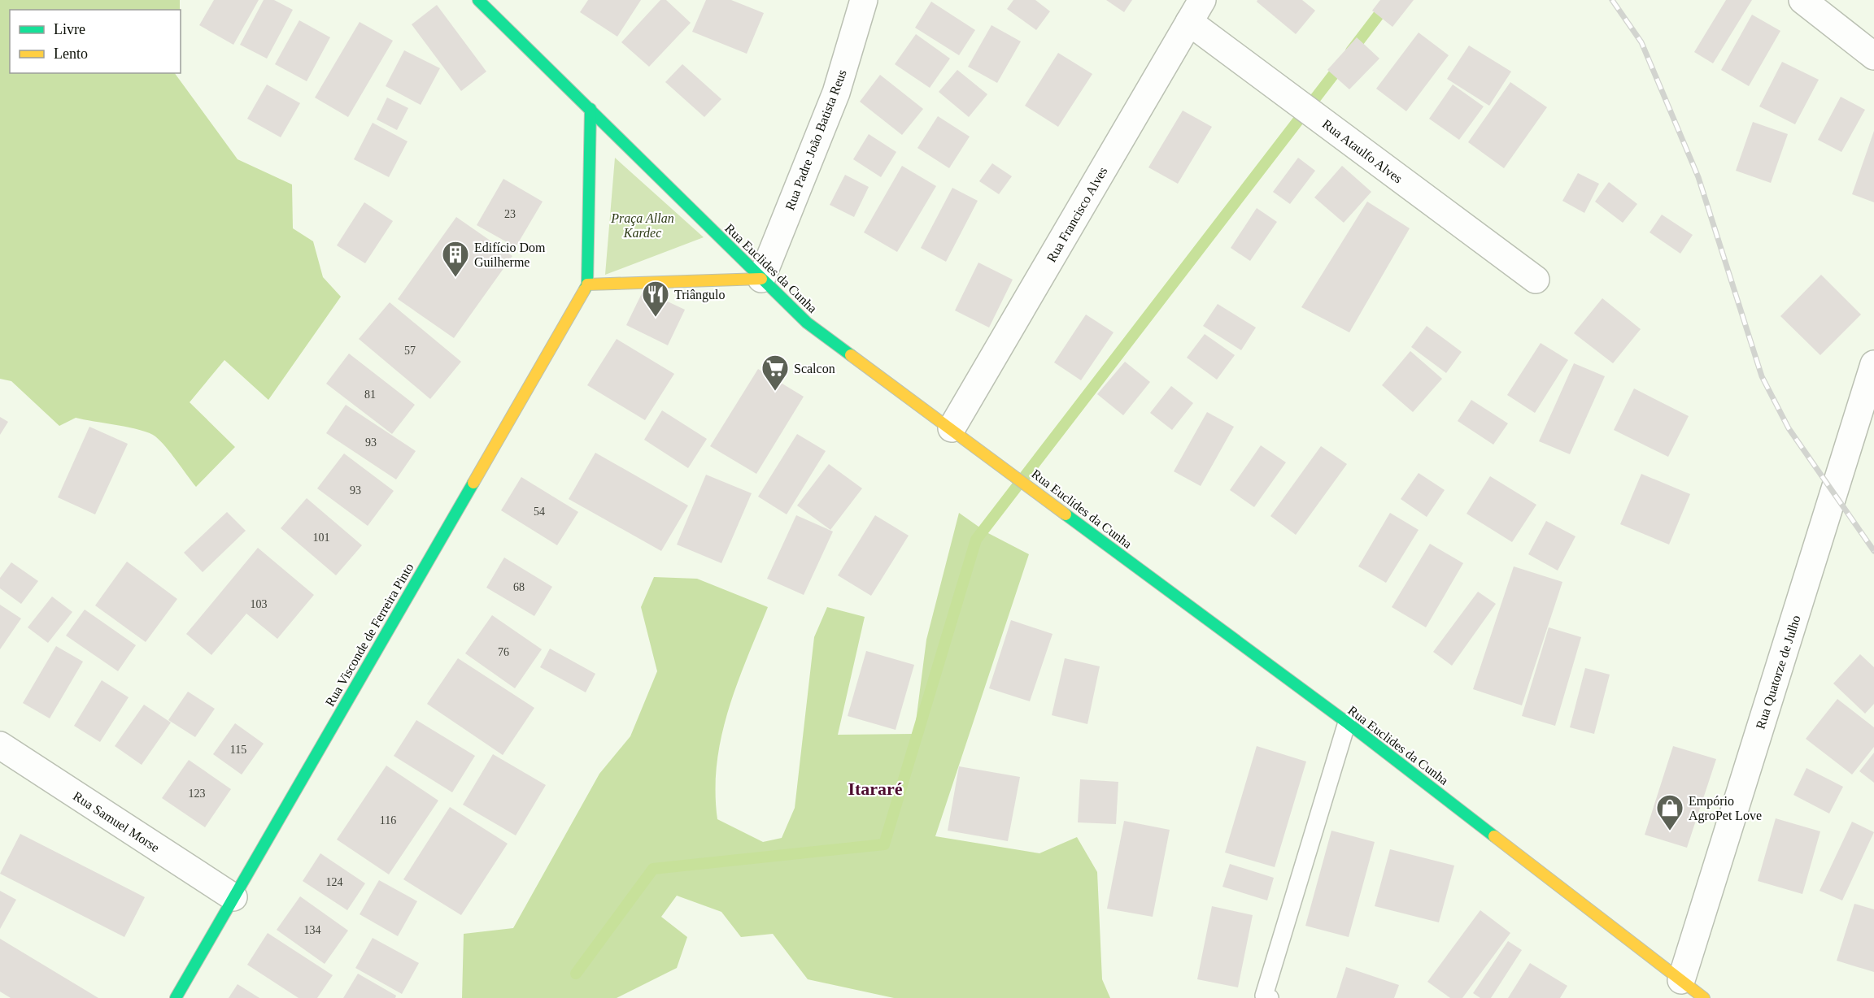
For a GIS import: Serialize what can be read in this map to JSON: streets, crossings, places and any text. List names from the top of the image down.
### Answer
{
  "streets": {
    "main road": ["Rua Euclides da Cunha", "Rua Visconde de Ferreira Pinto"],
    "street": [
      "Rua Padre João Batista Reus",
      "Rua Ataulfo Alves",
      "Rua Francisco Alves",
      "Rua Quatorze de Julho",
      "Rua Samuel Morse"
    ]
  },
  "crossings": [
    ["Rua Padre João Batista Reus", "Rua Euclides da Cunha"],
    ["Rua Ataulfo Alves", "Rua Francisco Alves"],
    ["Rua Francisco Alves", "Rua Euclides da Cunha"],
    ["Rua Euclides da Cunha", "Rua Visconde de Ferreira Pinto"],
    ["Rua Euclides da Cunha", "Rua Quatorze de Julho"],
    ["Rua Visconde de Ferreira Pinto", "Rua Samuel Morse"]
  ],
  "districts": ["Itararé"],
  "parks": ["Praça Allan Kardec"],
  "places": {
    "building": ["Edifício Dom Guilherme"],
    "restaurant": ["Triângulo"],
    "supermarket": ["Scalcon"],
    "shop": ["Empório AgroPet Love"]
  },
  "house_numbers": [
    "23",
    "57",
    "81",
    "93",
    "93",
    "54",
    "101",
    "68",
    "103",
    "76",
    "115",
    "123",
    "116",
    "124",
    "134"
  ],
  "legend": ["Livre", "Lento"]
}
